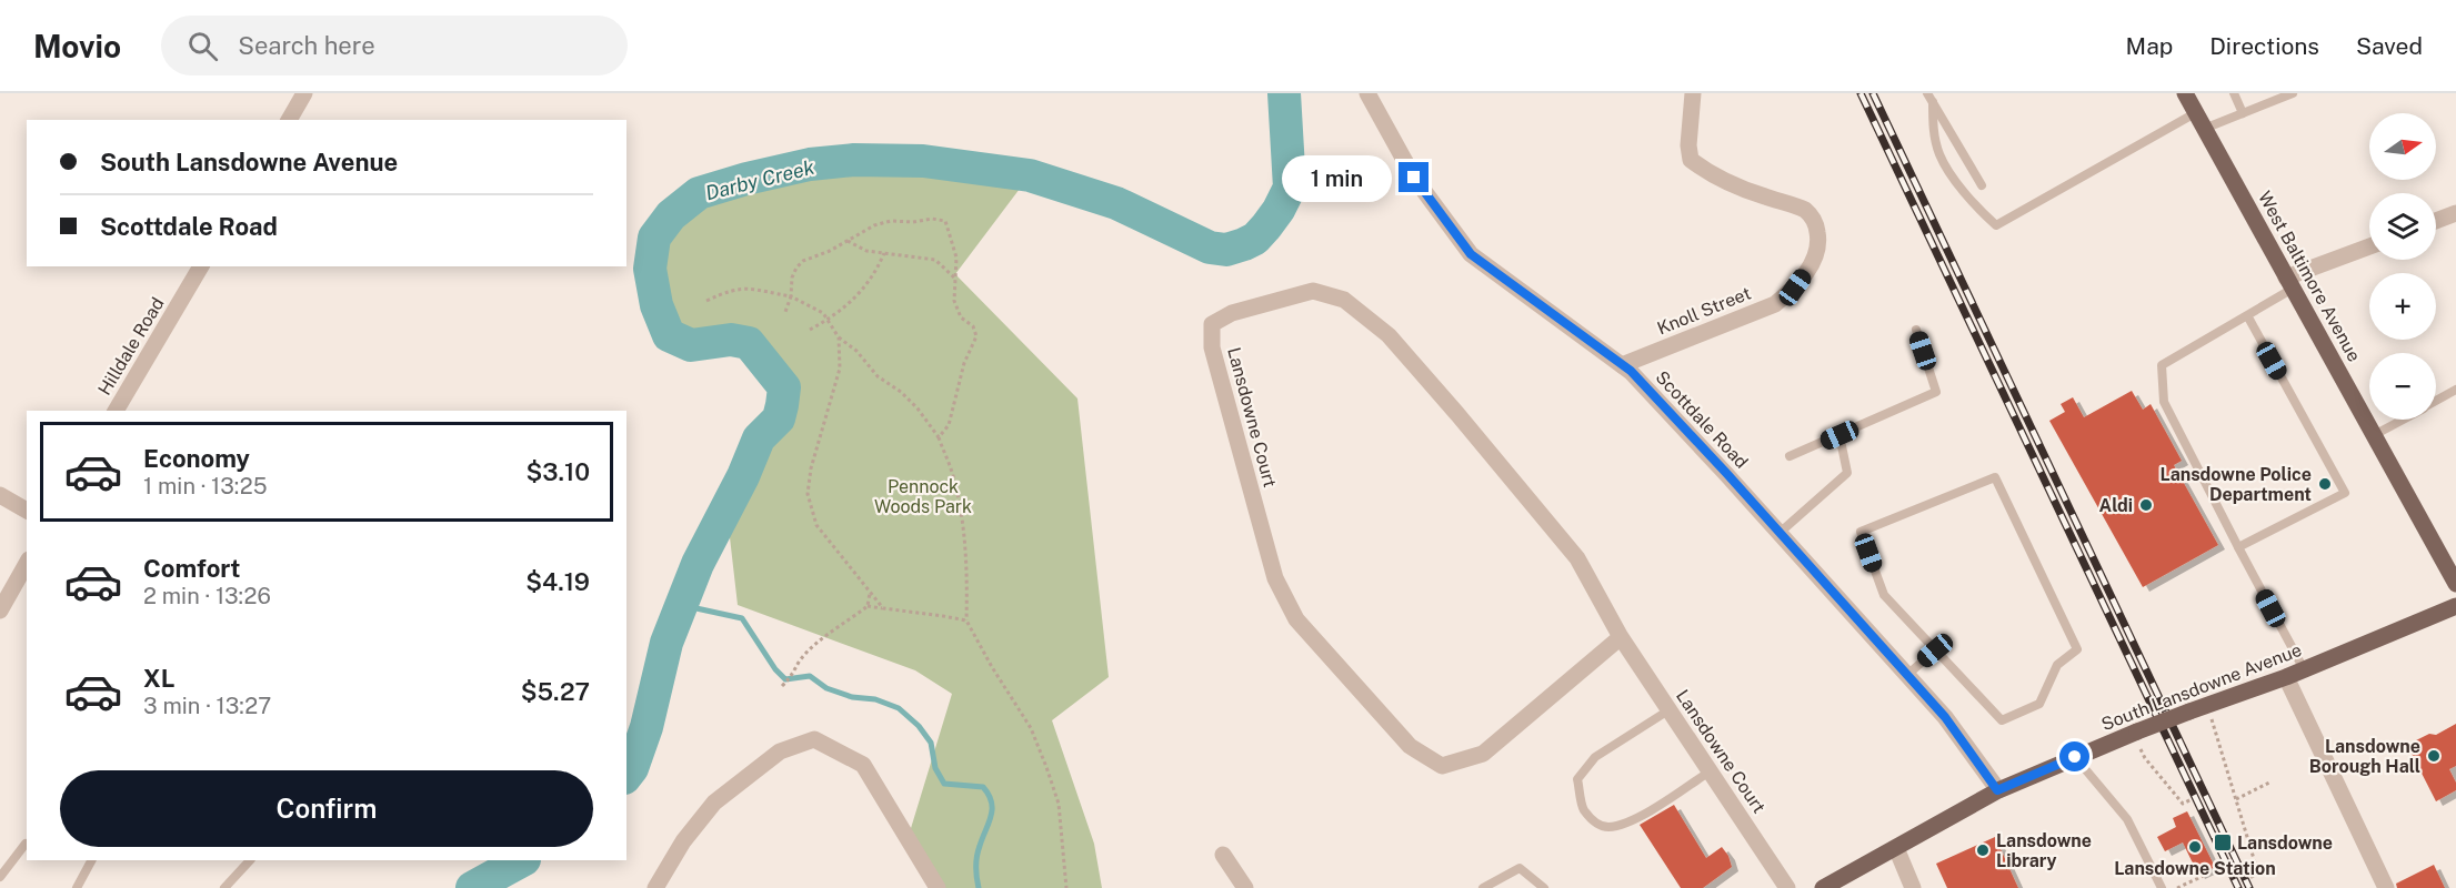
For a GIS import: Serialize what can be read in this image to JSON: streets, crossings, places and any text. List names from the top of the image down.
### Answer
{
  "streets": {
    "main road": ["West Baltimore Avenue", "South Lansdowne Avenue"],
    "street": [
      "Knoll Street",
      "Hilldale Road",
      "Lansdowne Court",
      "Scottdale Road"
    ]
  },
  "crossings": [
    ["Knoll Street", "Scottdale Road"],
    ["Scottdale Road", "South Lansdowne Avenue"]
  ],
  "water": ["Darby Creek"],
  "parks": ["Pennock Woods Park"],
  "places": {
    "other": [
      "Lansdowne Police Department",
      "Aldi",
      "Lansdowne Borough Hall",
      "Lansdowne Station",
      "Lansdowne Library"
    ],
    "transit": ["Lansdowne"]
  },
  "north": "right",
  "page": {
    "header": "Movio",
    "search": "Search here",
    "nav": ["Map", "Directions", "Saved"],
    "map_buttons": ["+", "−"],
    "banner": ["South Lansdowne Avenue", "Scottdale Road"],
    "bubble": "1 min",
    "list": [
      {
        "name": "Economy",
        "note": "1 min · 13:25",
        "value": "$3.10"
      },
      {
        "name": "Comfort",
        "note": "2 min · 13:26",
        "value": "$4.19"
      },
      {
        "name": "XL",
        "note": "3 min · 13:27",
        "value": "$5.27"
      }
    ],
    "buttons": "Confirm"
  }
}
